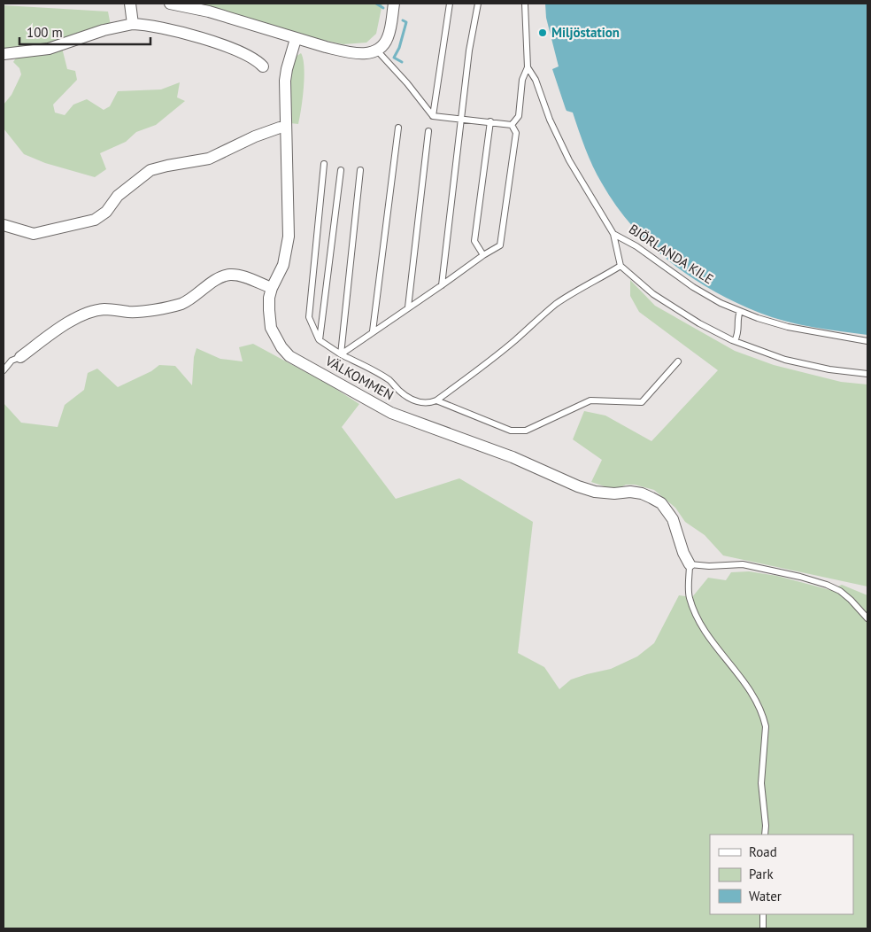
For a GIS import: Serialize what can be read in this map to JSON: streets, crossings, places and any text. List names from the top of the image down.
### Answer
{
  "streets": {
    "street": ["VÄLKOMMEN"],
    "lane": ["BJÖRLANDA KILE"]
  },
  "places": ["Miljöstation"],
  "legend": ["Road", "Park", "Water"],
  "scale_bar": "100 m"
}
